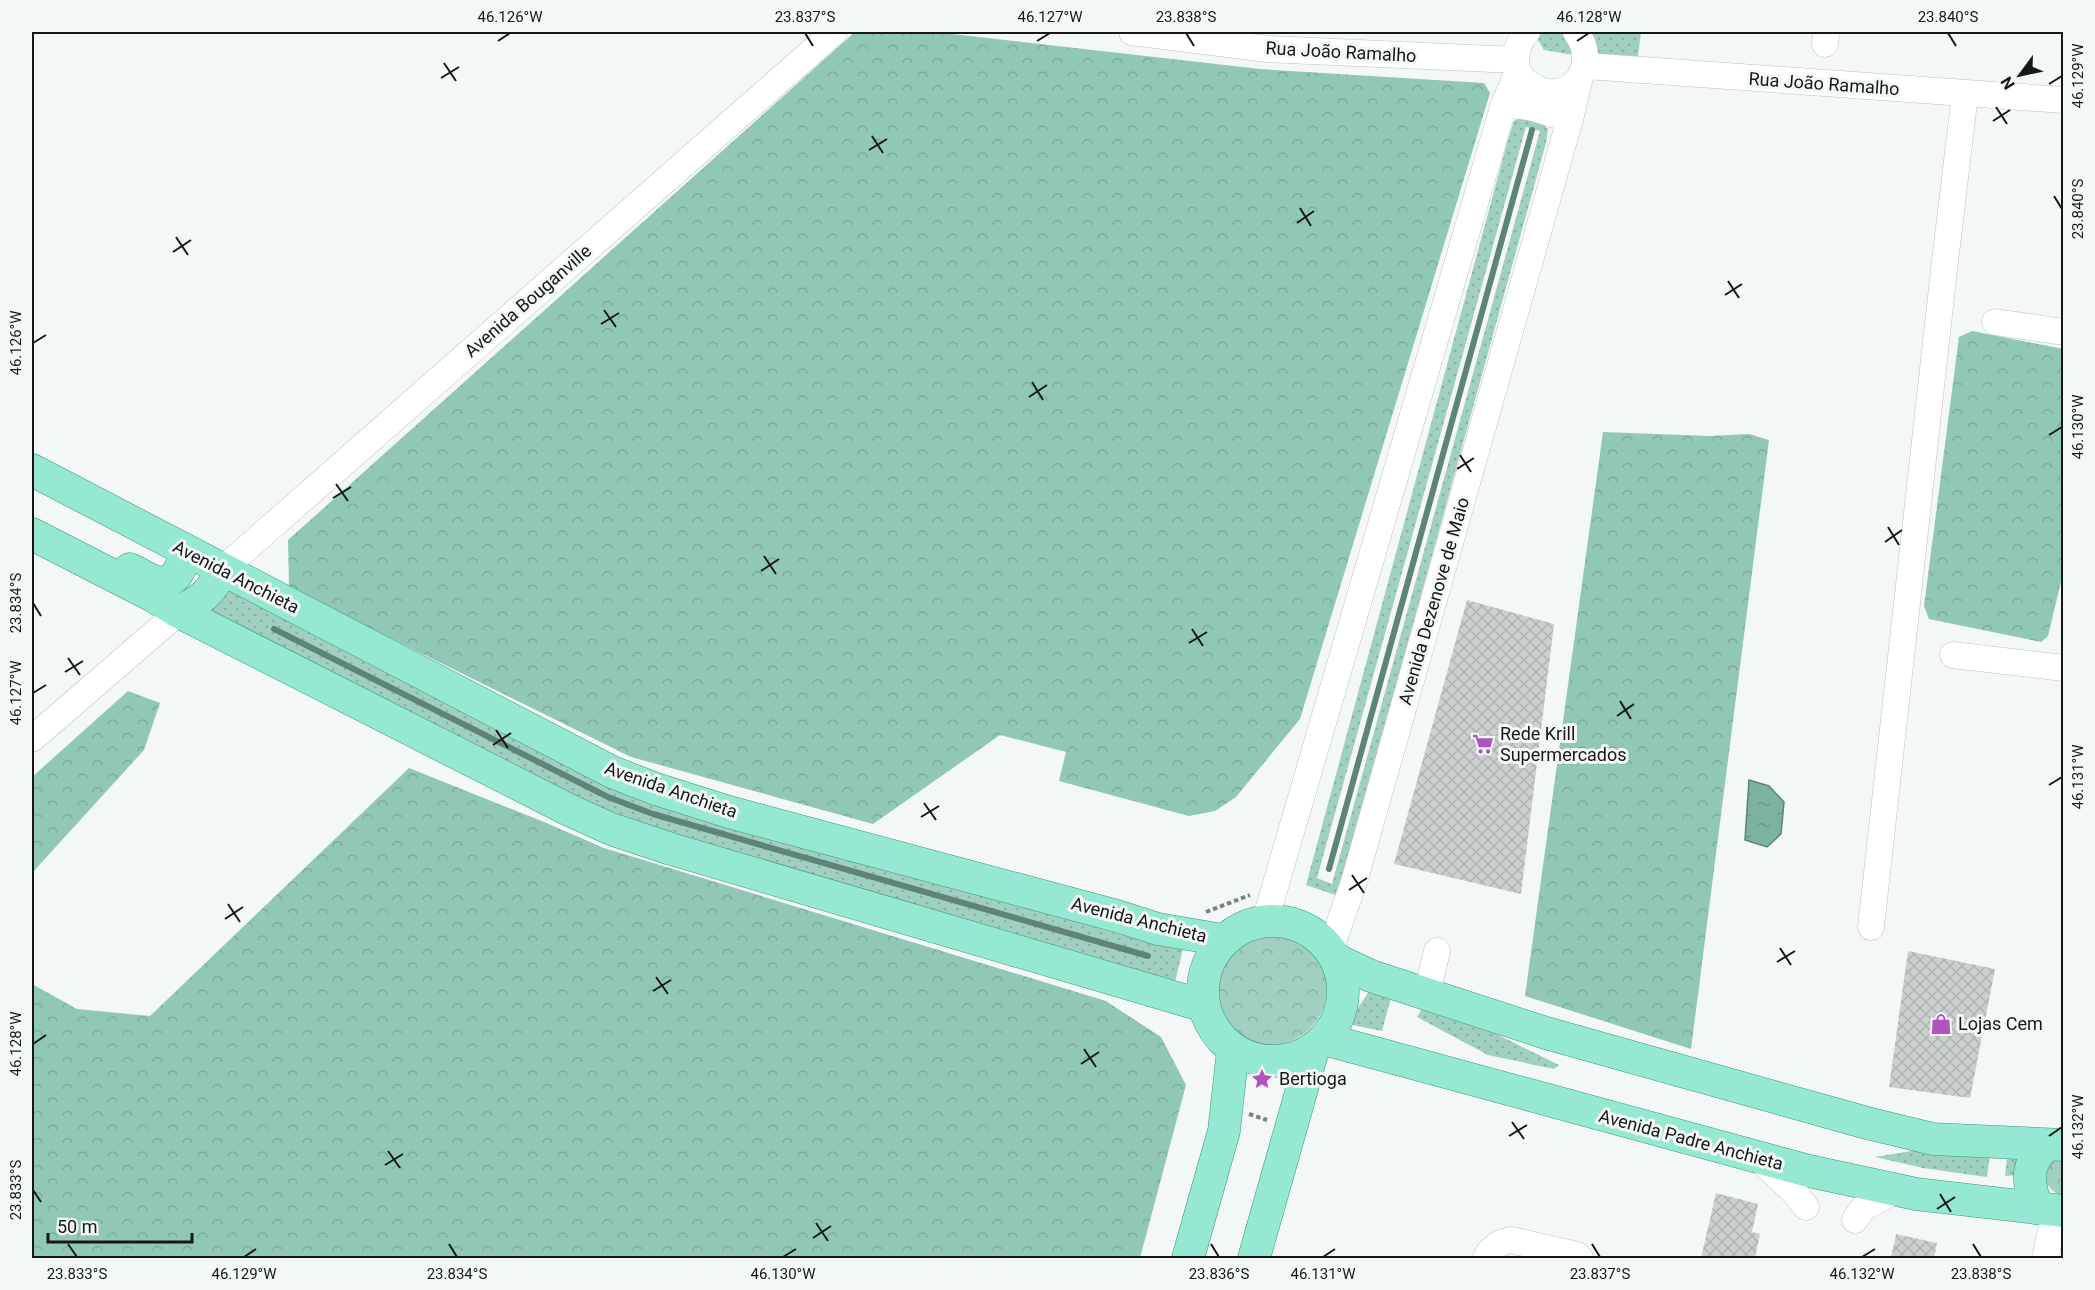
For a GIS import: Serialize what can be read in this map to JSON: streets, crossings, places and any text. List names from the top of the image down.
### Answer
{
  "streets": {
    "main road": ["Avenida Anchieta", "Avenida Padre Anchieta"],
    "street": ["Rua João Ramalho", "Avenida Bouganville", "Avenida Dezenove de Maio"]
  },
  "crossings": [
    ["Rua João Ramalho", "Avenida Dezenove de Maio"],
    ["Avenida Bouganville", "Avenida Anchieta"],
    ["Avenida Anchieta", "Avenida Dezenove de Maio"],
    ["Avenida Anchieta", "Avenida Padre Anchieta"],
    ["Avenida Dezenove de Maio", "Avenida Padre Anchieta"]
  ],
  "places": {
    "supermarket": ["Rede Krill Supermercados"],
    "shop": ["Lojas Cem"],
    "place": ["Bertioga"]
  },
  "scale_bar": "50 m",
  "north": "bottom left",
  "coordinates": [
    "46.126°W",
    "23.837°S",
    "46.127°W",
    "23.838°S",
    "46.128°W",
    "23.840°S",
    "46.129°W",
    "46.130°W",
    "23.834°S",
    "46.131°W",
    "46.132°W",
    "23.833°S",
    "23.836°S"
  ]
}
